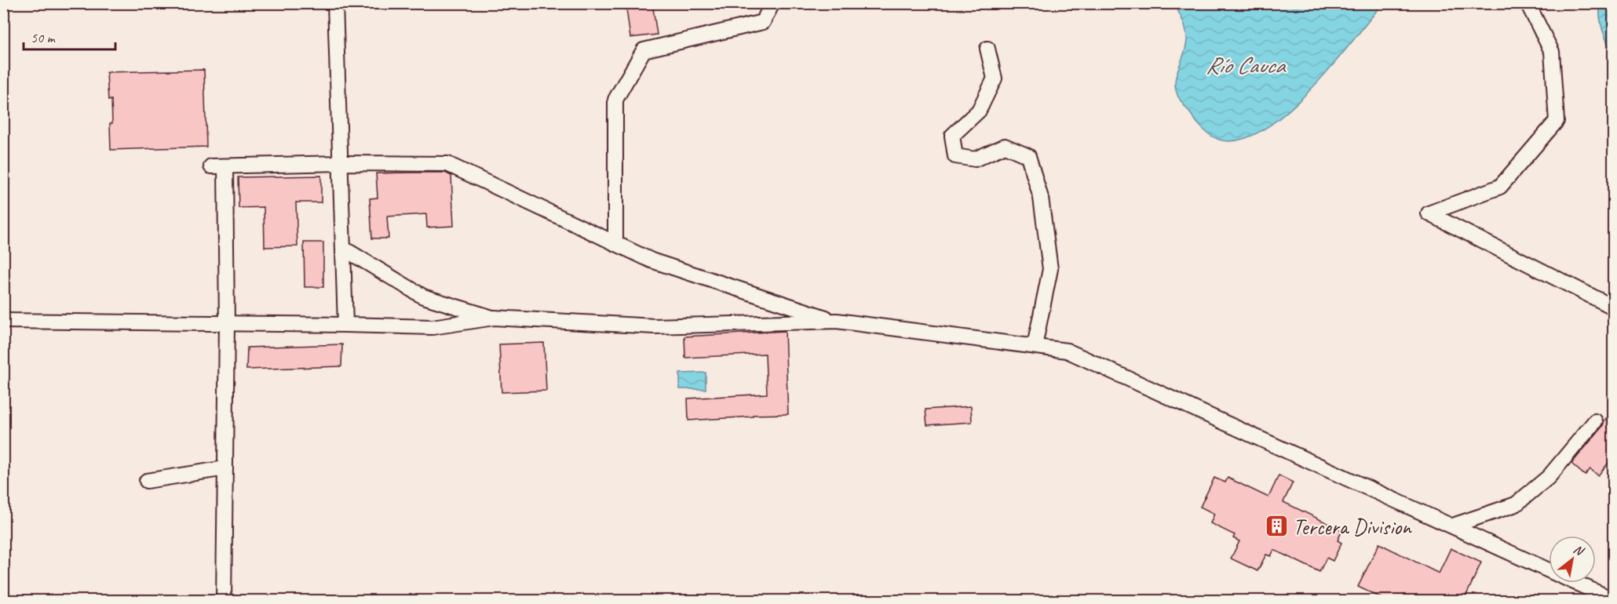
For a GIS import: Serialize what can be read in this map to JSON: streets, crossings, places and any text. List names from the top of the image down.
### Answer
{
  "water": ["Río Cauca"],
  "places": {
    "building": ["Tercera Division"]
  },
  "scale_bar": "50 m",
  "north": "top right"
}
